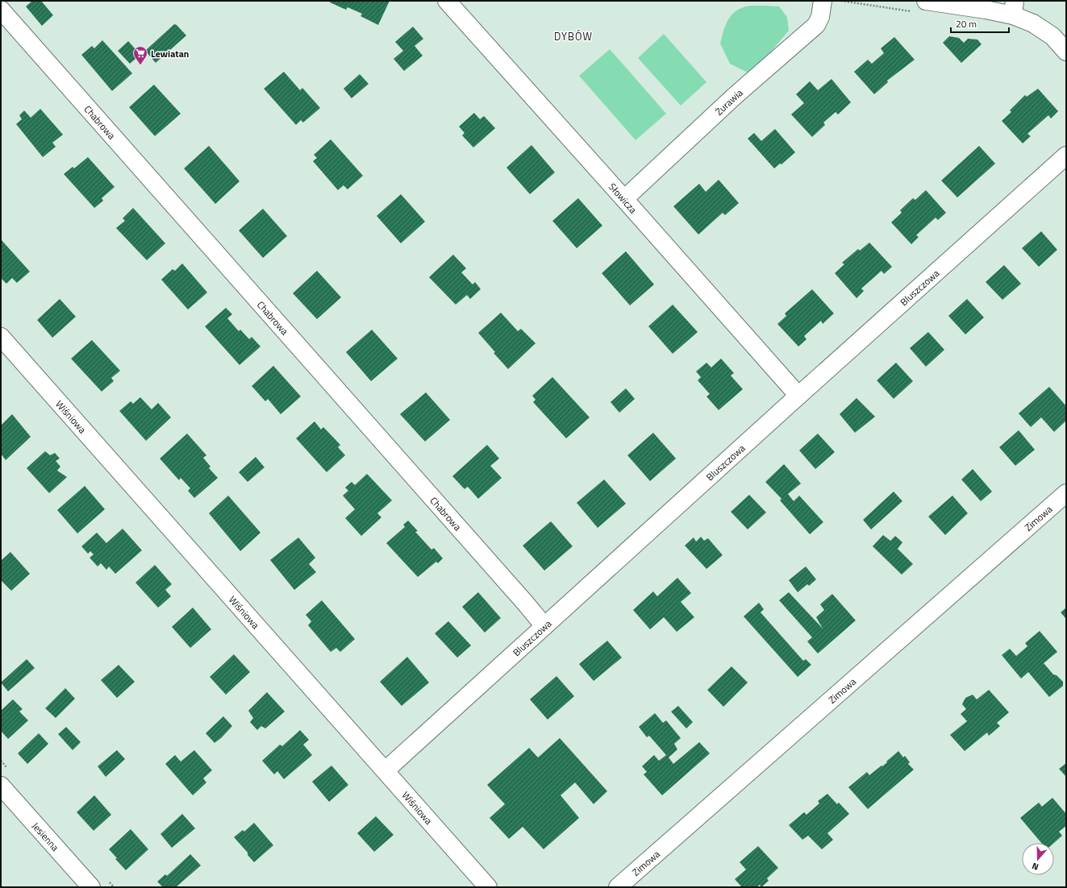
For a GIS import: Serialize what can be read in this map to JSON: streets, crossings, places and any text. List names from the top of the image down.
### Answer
{
  "streets": {
    "street": [
      "Żurawia",
      "Chabrowa",
      "Słowicza",
      "Bluszczowa",
      "Wiśniowa",
      "Zimowa",
      "Jesienna"
    ]
  },
  "crossings": [
    ["Żurawia", "Słowicza"],
    ["Chabrowa", "Bluszczowa"],
    ["Słowicza", "Bluszczowa"],
    ["Bluszczowa", "Wiśniowa"]
  ],
  "districts": ["DYBÓW"],
  "places": {
    "supermarket": ["Lewiatan"]
  },
  "scale_bar": "20 m",
  "north": "bottom"
}
